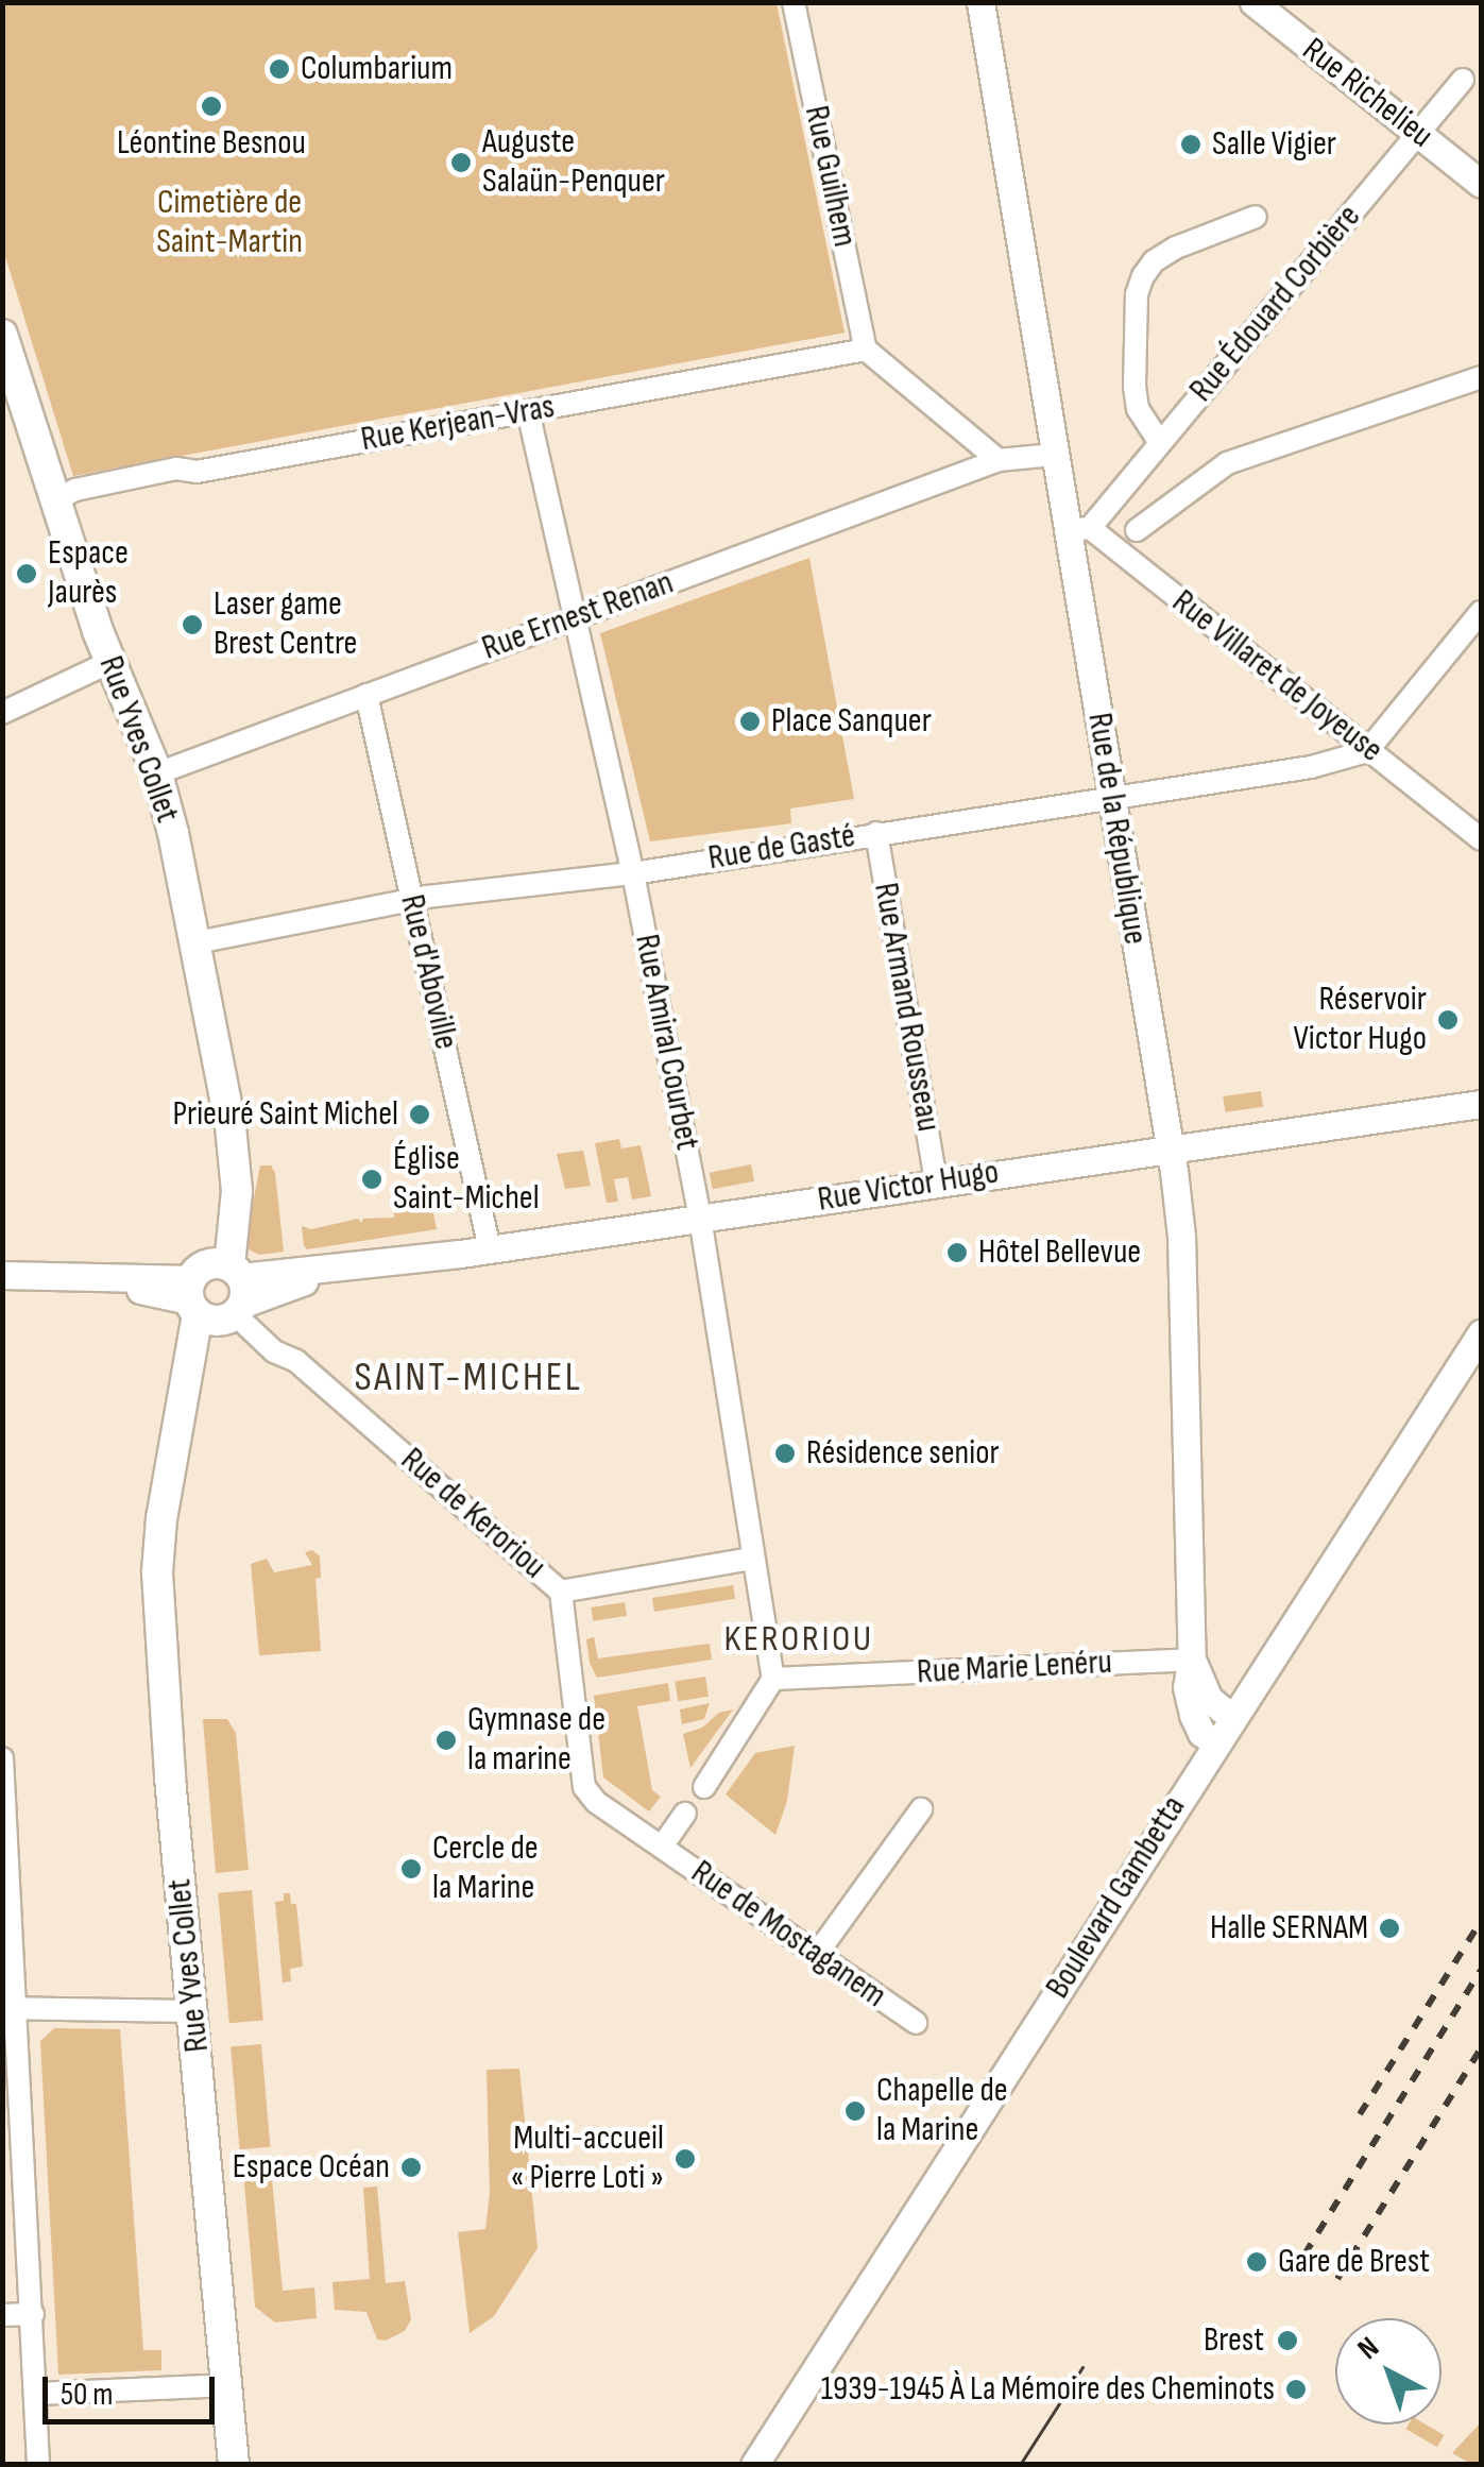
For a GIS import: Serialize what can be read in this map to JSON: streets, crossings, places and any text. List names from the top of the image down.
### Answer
{
  "streets": {
    "main road": ["Rue Yves Collet"],
    "street": [
      "Rue Richelieu",
      "Rue Guilhem",
      "Rue Édouard Corbière",
      "Rue Kerjean-Vras",
      "Rue Ernest Renan",
      "Rue Villaret de Joyeuse",
      "Rue de la République",
      "Rue de Gasté",
      "Rue d'Aboville",
      "Rue Armand Rousseau",
      "Rue Amiral Courbet",
      "Rue Victor Hugo",
      "Rue de Keroriou",
      "Rue Marie Lenéru",
      "Boulevard Gambetta",
      "Rue de Mostaganem"
    ]
  },
  "crossings": [
    ["Rue Richelieu", "Rue Édouard Corbière"],
    ["Rue Guilhem", "Rue Kerjean-Vras"],
    ["Rue Édouard Corbière", "Rue Villaret de Joyeuse"],
    ["Rue Édouard Corbière", "Rue de la République"],
    ["Rue Kerjean-Vras", "Rue Yves Collet"],
    ["Rue Kerjean-Vras", "Rue Amiral Courbet"],
    ["Rue Ernest Renan", "Rue Yves Collet"],
    ["Rue Ernest Renan", "Rue d'Aboville"],
    ["Rue Ernest Renan", "Rue Amiral Courbet"],
    ["Rue Villaret de Joyeuse", "Rue de la République"],
    ["Rue Villaret de Joyeuse", "Rue de Gasté"],
    ["Rue Yves Collet", "Rue de Gasté"],
    ["Rue Yves Collet", "Rue Victor Hugo"],
    ["Rue Yves Collet", "Rue de Keroriou"],
    ["Rue de la République", "Rue de Gasté"],
    ["Rue de la République", "Rue Victor Hugo"],
    ["Rue de la République", "Rue Marie Lenéru"],
    ["Rue de la République", "Boulevard Gambetta"],
    ["Rue de Gasté", "Rue d'Aboville"],
    ["Rue de Gasté", "Rue Armand Rousseau"],
    ["Rue de Gasté", "Rue Amiral Courbet"],
    ["Rue d'Aboville", "Rue Victor Hugo"],
    ["Rue Armand Rousseau", "Rue Victor Hugo"],
    ["Rue Amiral Courbet", "Rue Victor Hugo"],
    ["Rue Amiral Courbet", "Rue de Keroriou"],
    ["Rue Amiral Courbet", "Rue Marie Lenéru"],
    ["Rue Victor Hugo", "Rue de Keroriou"],
    ["Rue de Keroriou", "Rue de Mostaganem"]
  ],
  "districts": ["SAINT-MICHEL", "KERORIOU"],
  "parks": ["Cimetière de Saint-Martin"],
  "places": [
    "Columbarium",
    "Léontine Besnou",
    "Salle Vigier",
    "Auguste Salaün-Penquer",
    "Espace Jaurès",
    "Laser game Brest Centre",
    "Place Sanquer",
    "Réservoir Victor Hugo",
    "Prieuré Saint Michel",
    "Église Saint-Michel",
    "Hôtel Bellevue",
    "Résidence senior",
    "Gymnase de la marine",
    "Cercle de la Marine",
    "Halle SERNAM",
    "Chapelle de la Marine",
    "Multi-accueil « Pierre Loti »",
    "Espace Océan",
    "Gare de Brest",
    "Brest",
    "1939-1945 À La Mémoire des Cheminots"
  ],
  "scale_bar": "50 m",
  "north": "top left"
}
